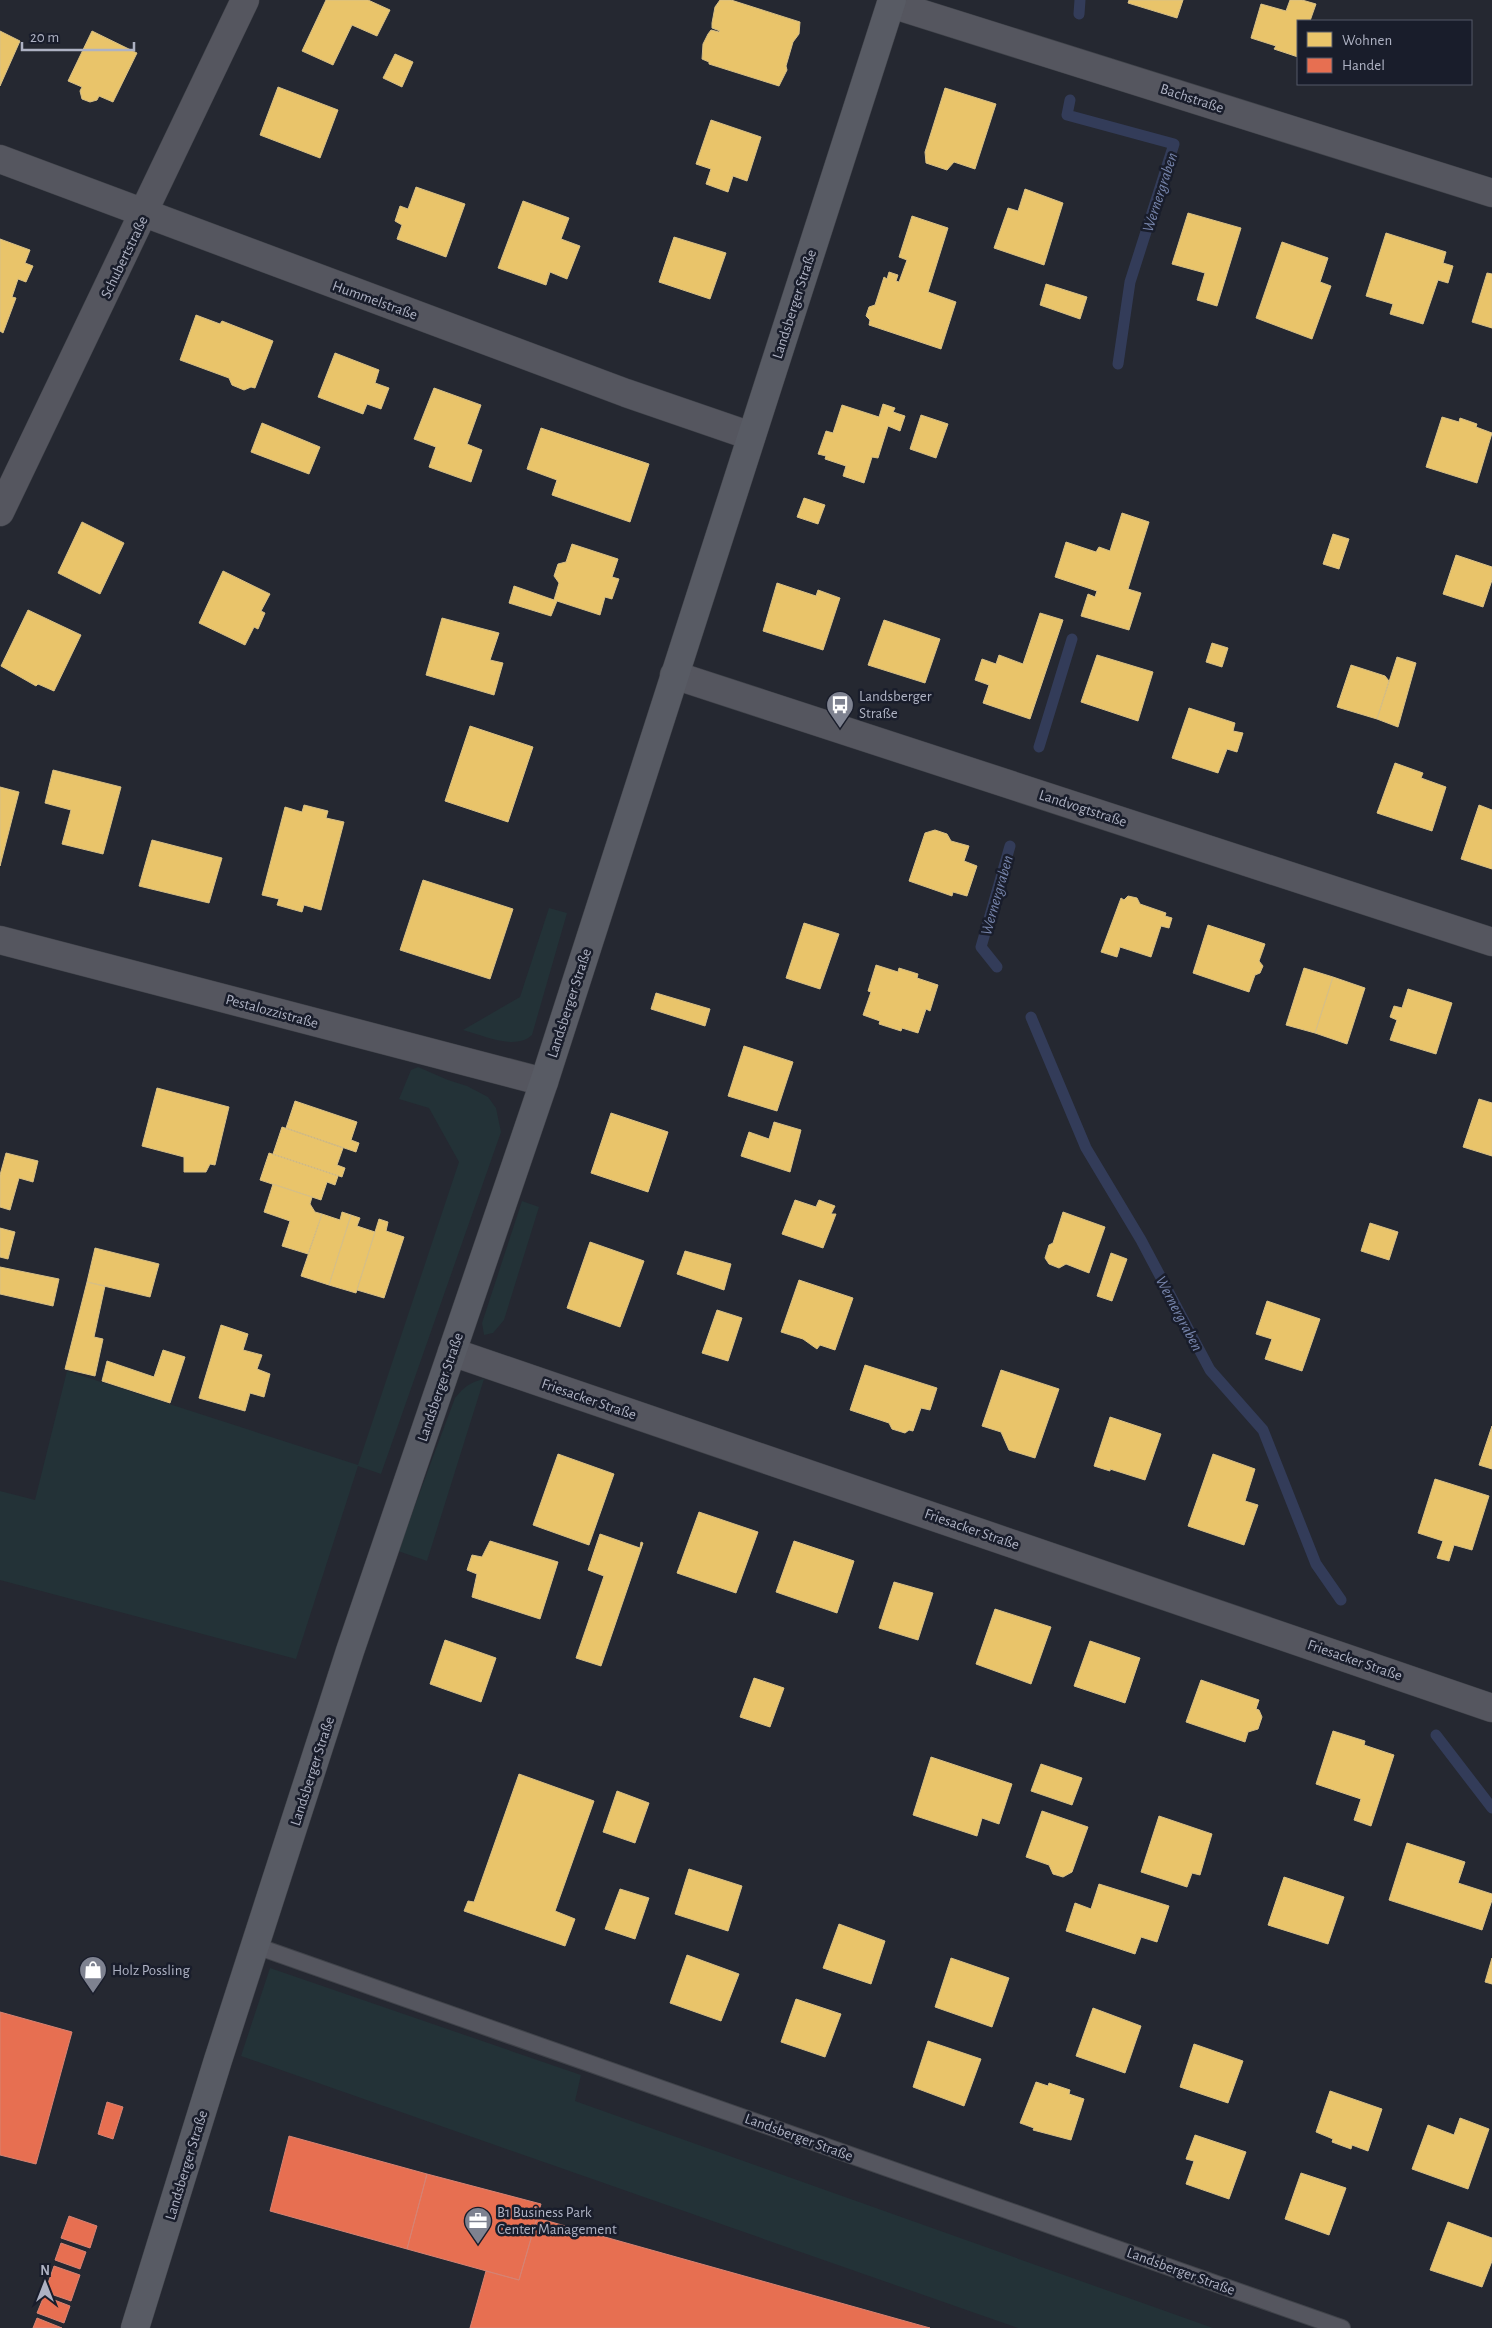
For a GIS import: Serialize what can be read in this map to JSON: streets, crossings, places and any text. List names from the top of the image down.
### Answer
{
  "streets": {
    "street": [
      "Bachstraße",
      "Schubertstraße",
      "Hummelstraße",
      "Landsberger Straße",
      "Landvogtstraße",
      "Pestalozzistraße",
      "Friesacker Straße"
    ]
  },
  "crossings": [
    ["Bachstraße", "Landsberger Straße"],
    ["Schubertstraße", "Hummelstraße"],
    ["Hummelstraße", "Landsberger Straße"],
    ["Landsberger Straße", "Landvogtstraße"],
    ["Landsberger Straße", "Pestalozzistraße"],
    ["Landsberger Straße", "Friesacker Straße"]
  ],
  "water": ["Wernergraben"],
  "places": {
    "bus stop": ["Landsberger Straße"],
    "shop": ["Holz Possling"],
    "office": ["B1 Business Park Center Management"]
  },
  "legend": ["Wohnen", "Handel"],
  "scale_bar": "20 m",
  "north": "top"
}
